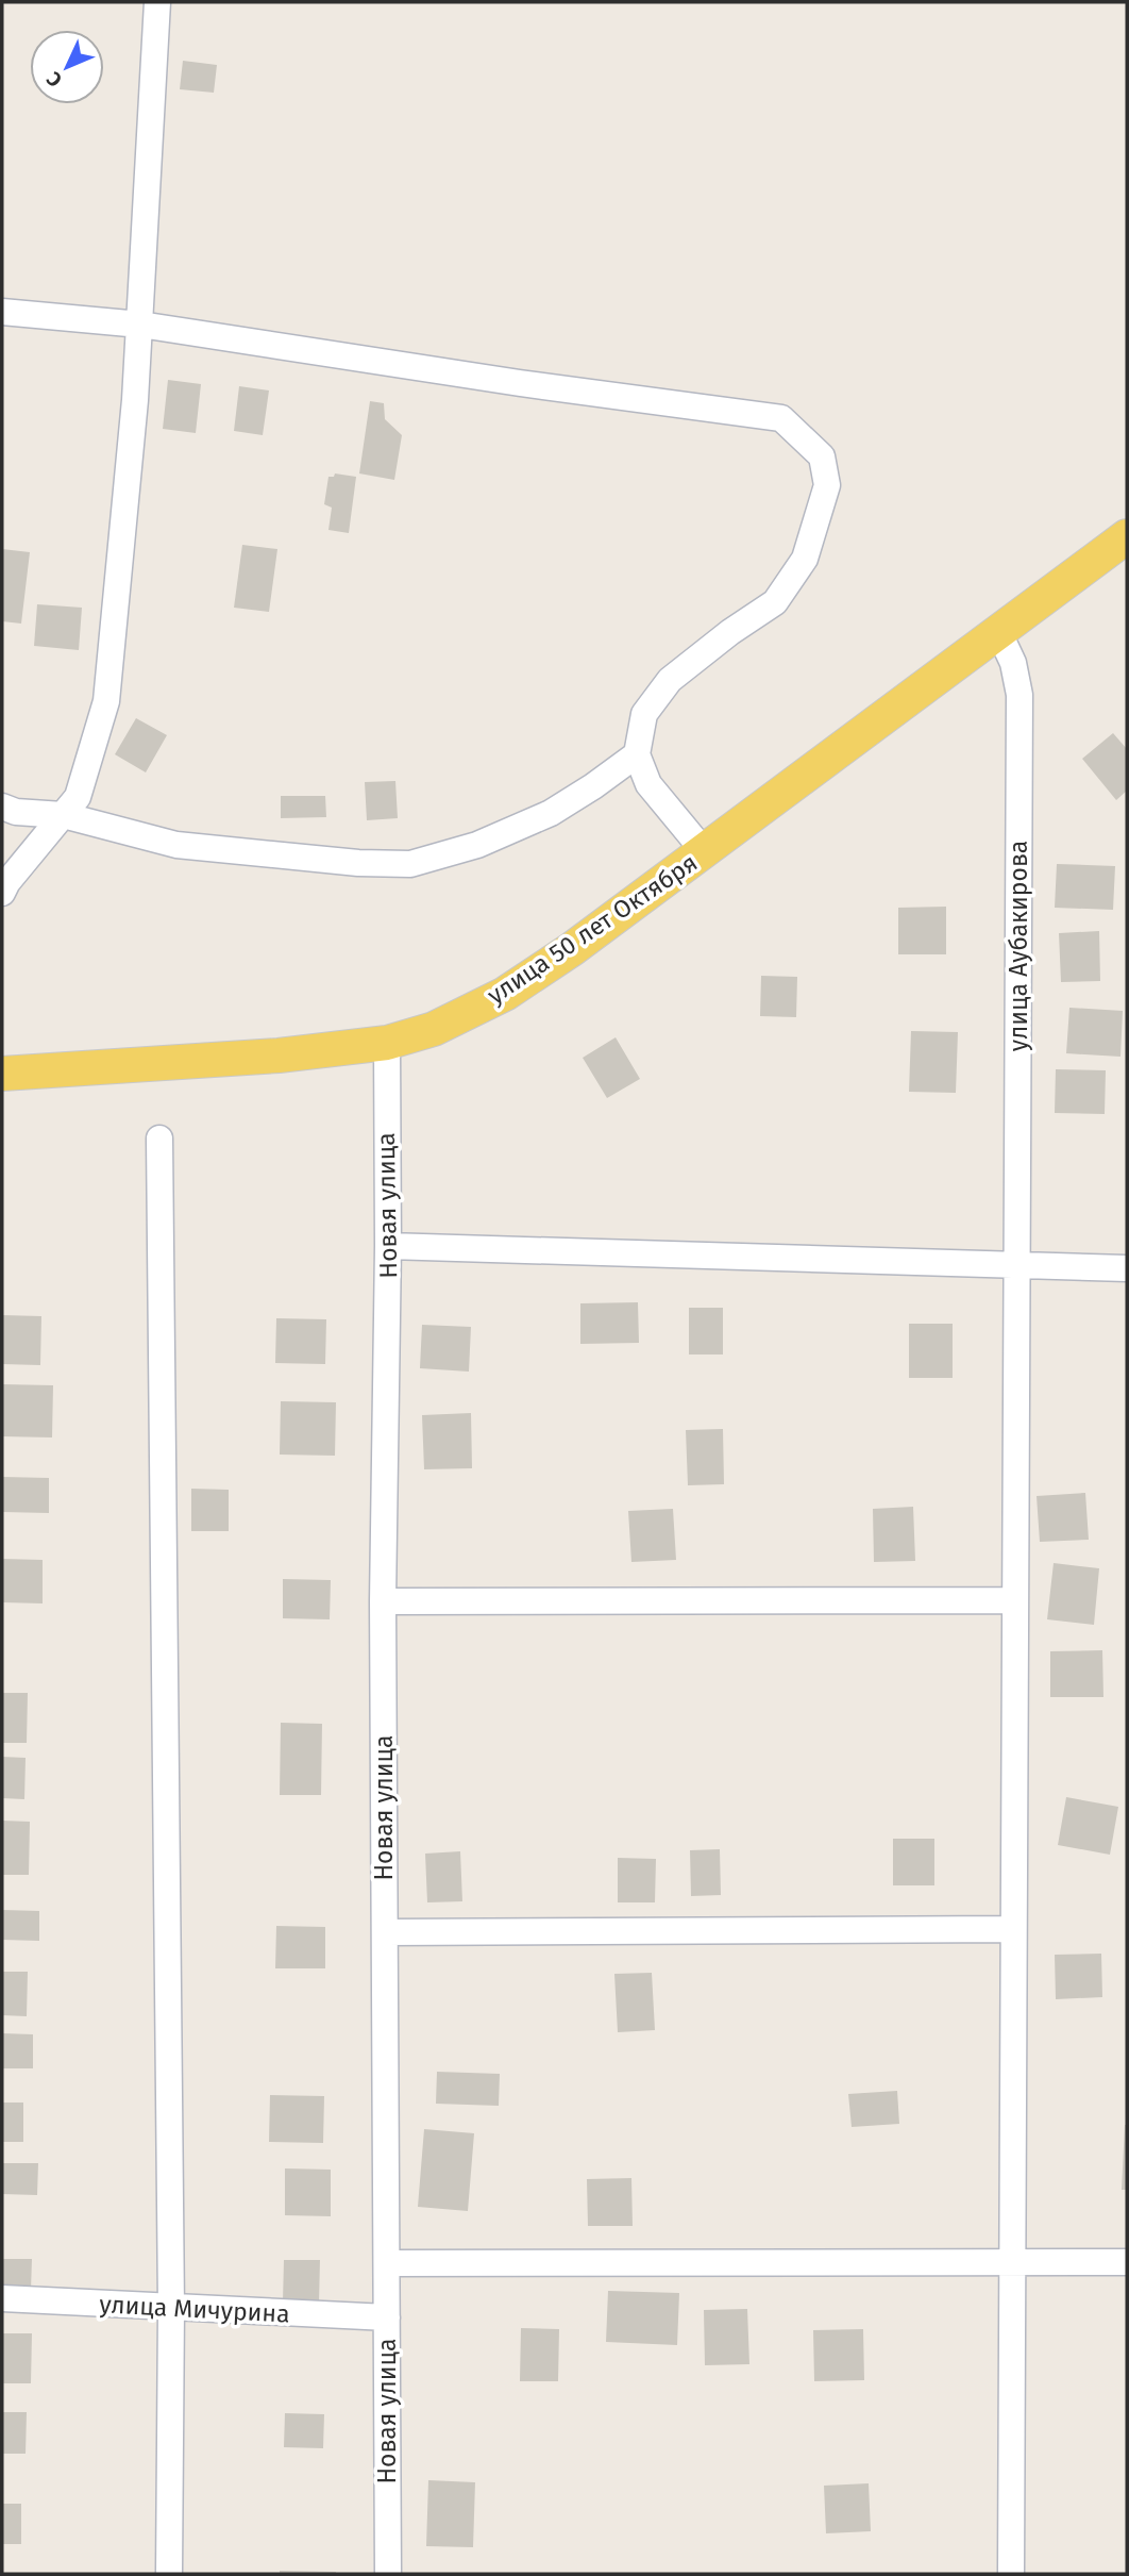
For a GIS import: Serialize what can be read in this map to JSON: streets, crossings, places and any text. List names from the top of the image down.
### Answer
{
  "streets": {
    "main road": ["улица 50 лет Октября"],
    "street": ["улица Аубакирова", "Новая улица", "улица Мичурина"]
  },
  "crossings": [
    ["улица 50 лет Октября", "улица Аубакирова"],
    ["улица 50 лет Октября", "Новая улица"],
    ["Новая улица", "улица Мичурина"]
  ],
  "north": "bottom left"
}
